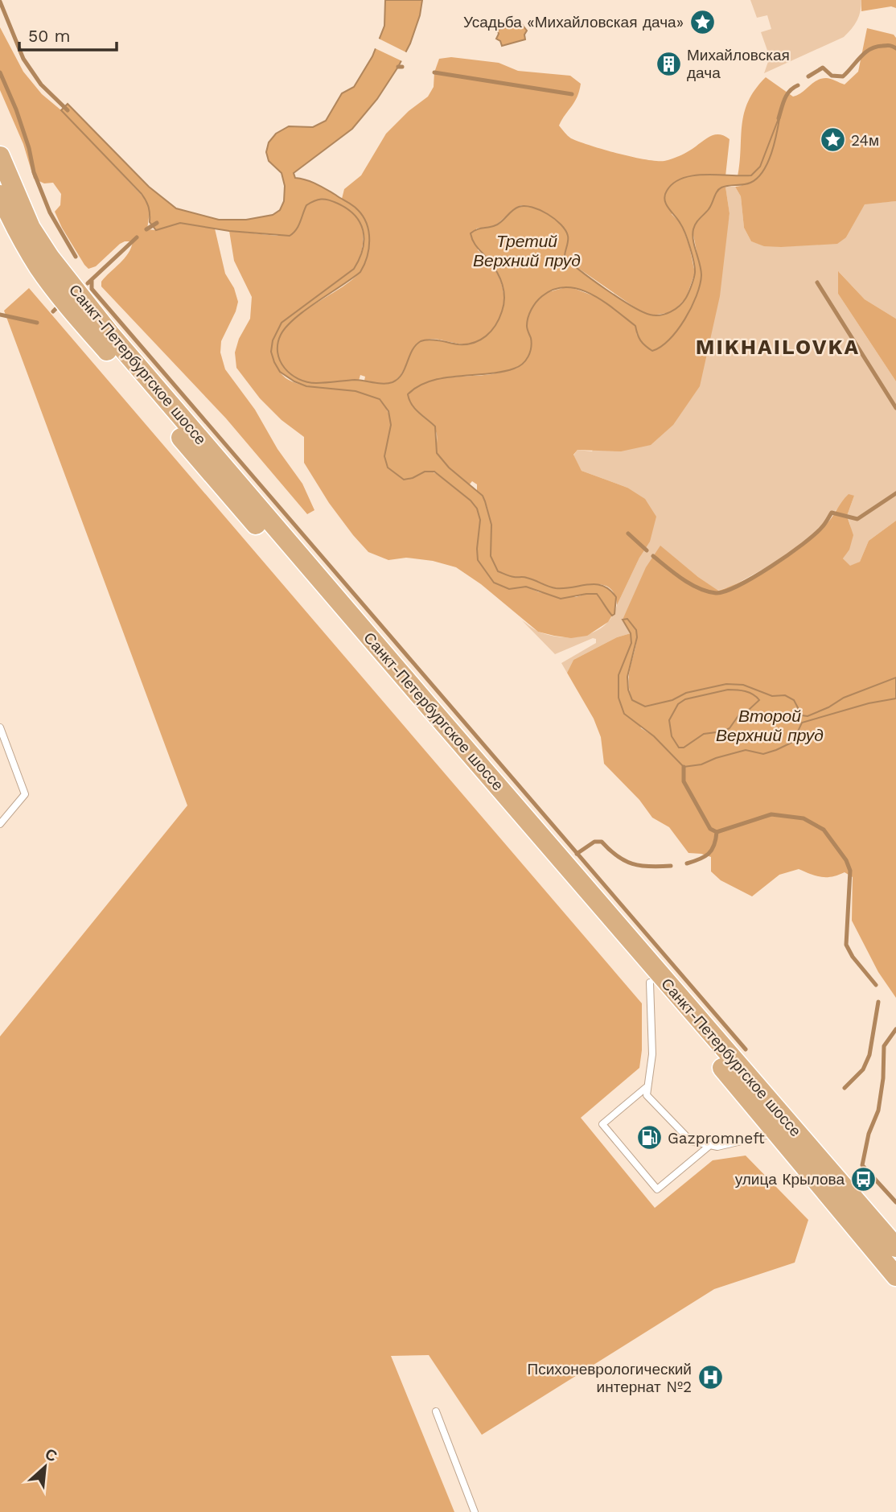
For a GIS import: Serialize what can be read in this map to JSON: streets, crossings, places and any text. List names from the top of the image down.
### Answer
{
  "streets": {
    "main road": ["Санкт-Петербургское шоссе"]
  },
  "districts": ["MIKHAILOVKA"],
  "water": ["Третий Верхний пруд", "Второй Верхний пруд"],
  "places": {
    "place": ["Усадьба «Михайловская дача»", "24м"],
    "building": ["Михайловская дача"],
    "fuel station": ["Gazpromneft"],
    "bus stop": ["улица Крылова"],
    "hospital": ["Психоневрологический интернат №2"]
  },
  "scale_bar": "50 m",
  "north": "top right"
}
